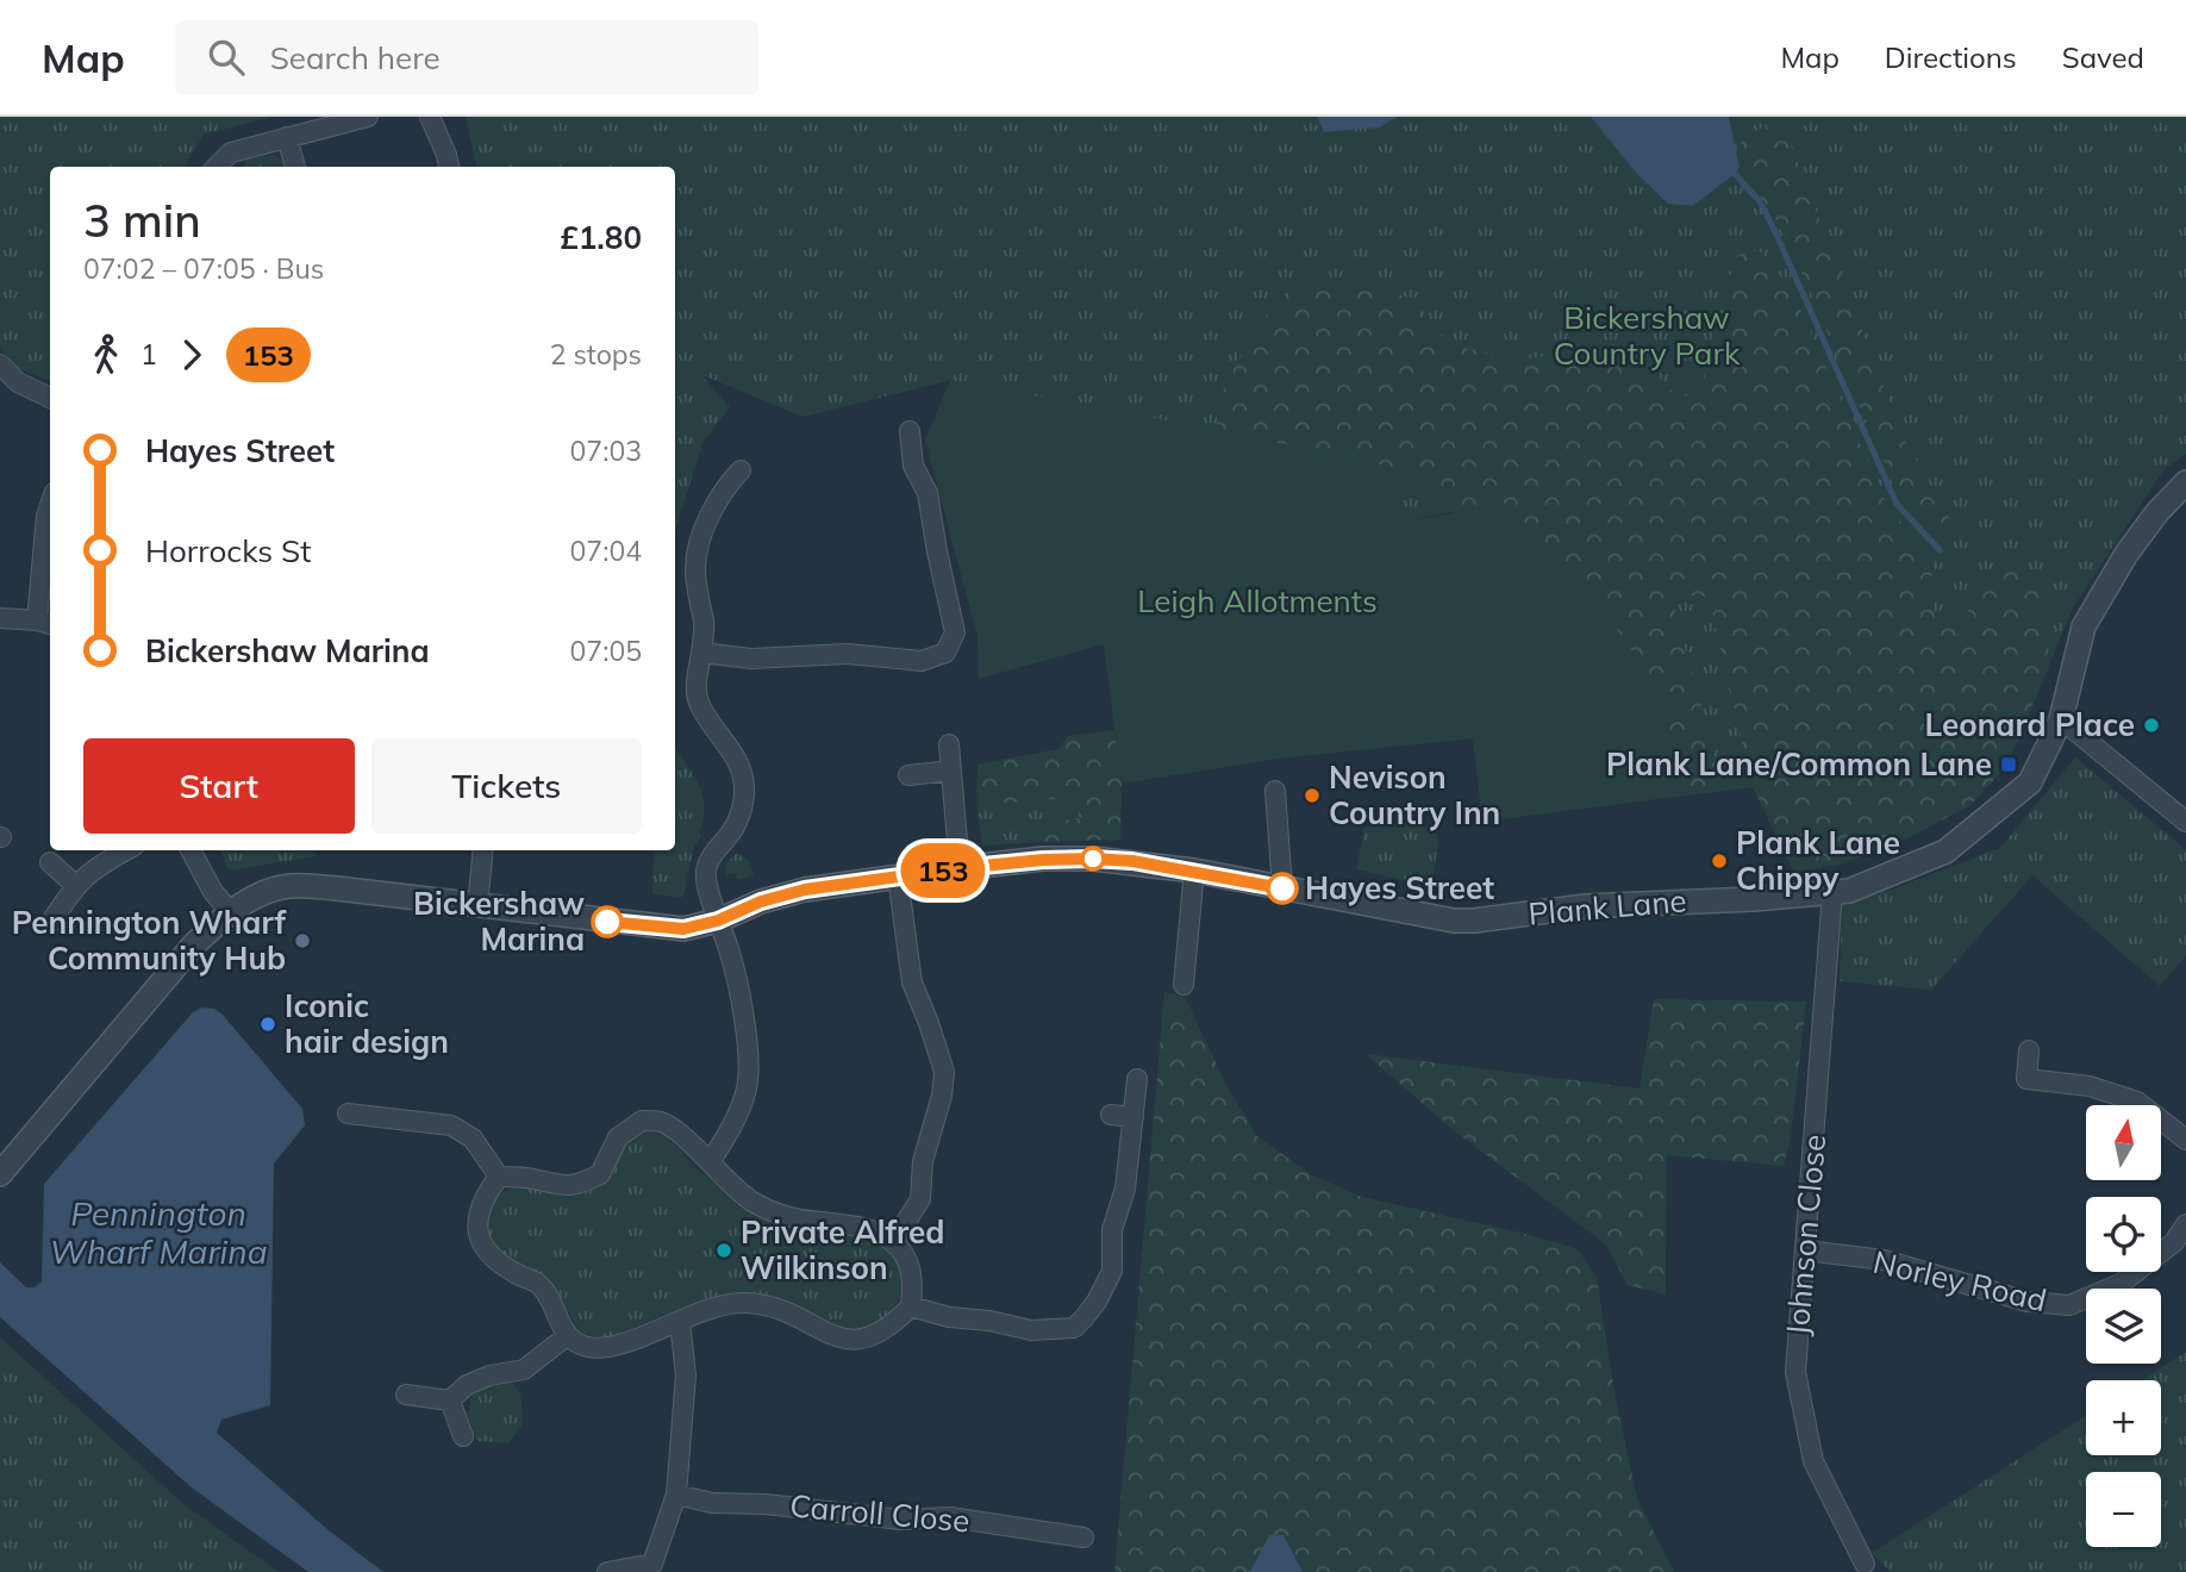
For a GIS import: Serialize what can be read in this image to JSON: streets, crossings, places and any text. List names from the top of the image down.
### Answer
{
  "streets": {
    "street": [
      "Plank Lane",
      "Johnson Close",
      "Norley Road",
      "Carroll Close"
    ]
  },
  "crossings": [
    ["Plank Lane", "Johnson Close"],
    ["Johnson Close", "Norley Road"]
  ],
  "water": ["Pennington Wharf Marina"],
  "parks": ["Bickershaw Country Park", "Leigh Allotments"],
  "places": {
    "other": [
      "Leonard Place",
      "Nevison Country Inn",
      "Plank Lane Chippy",
      "Hayes Street",
      "Bickershaw Marina",
      "Pennington Wharf Community Hub",
      "Iconic hair design",
      "Private Alfred Wilkinson"
    ],
    "transit": ["Plank Lane/Common Lane"]
  },
  "lines": ["bus line 153"],
  "north": "top",
  "page": {
    "header": "Map",
    "search": "Search here",
    "nav": ["Map", "Directions", "Saved"],
    "on_map": "153",
    "heading": ["3 min", "07:02 – 07:05 · Bus", "£1.80"],
    "legs": ["1", "153", "2 stops"],
    "list": [
      {
        "name": "Hayes Street",
        "value": "07:03"
      },
      {
        "name": "Horrocks St",
        "value": "07:04"
      },
      {
        "name": "Bickershaw Marina",
        "value": "07:05"
      }
    ],
    "buttons": ["Start", "Tickets"],
    "map_buttons": ["+", "−"]
  }
}
